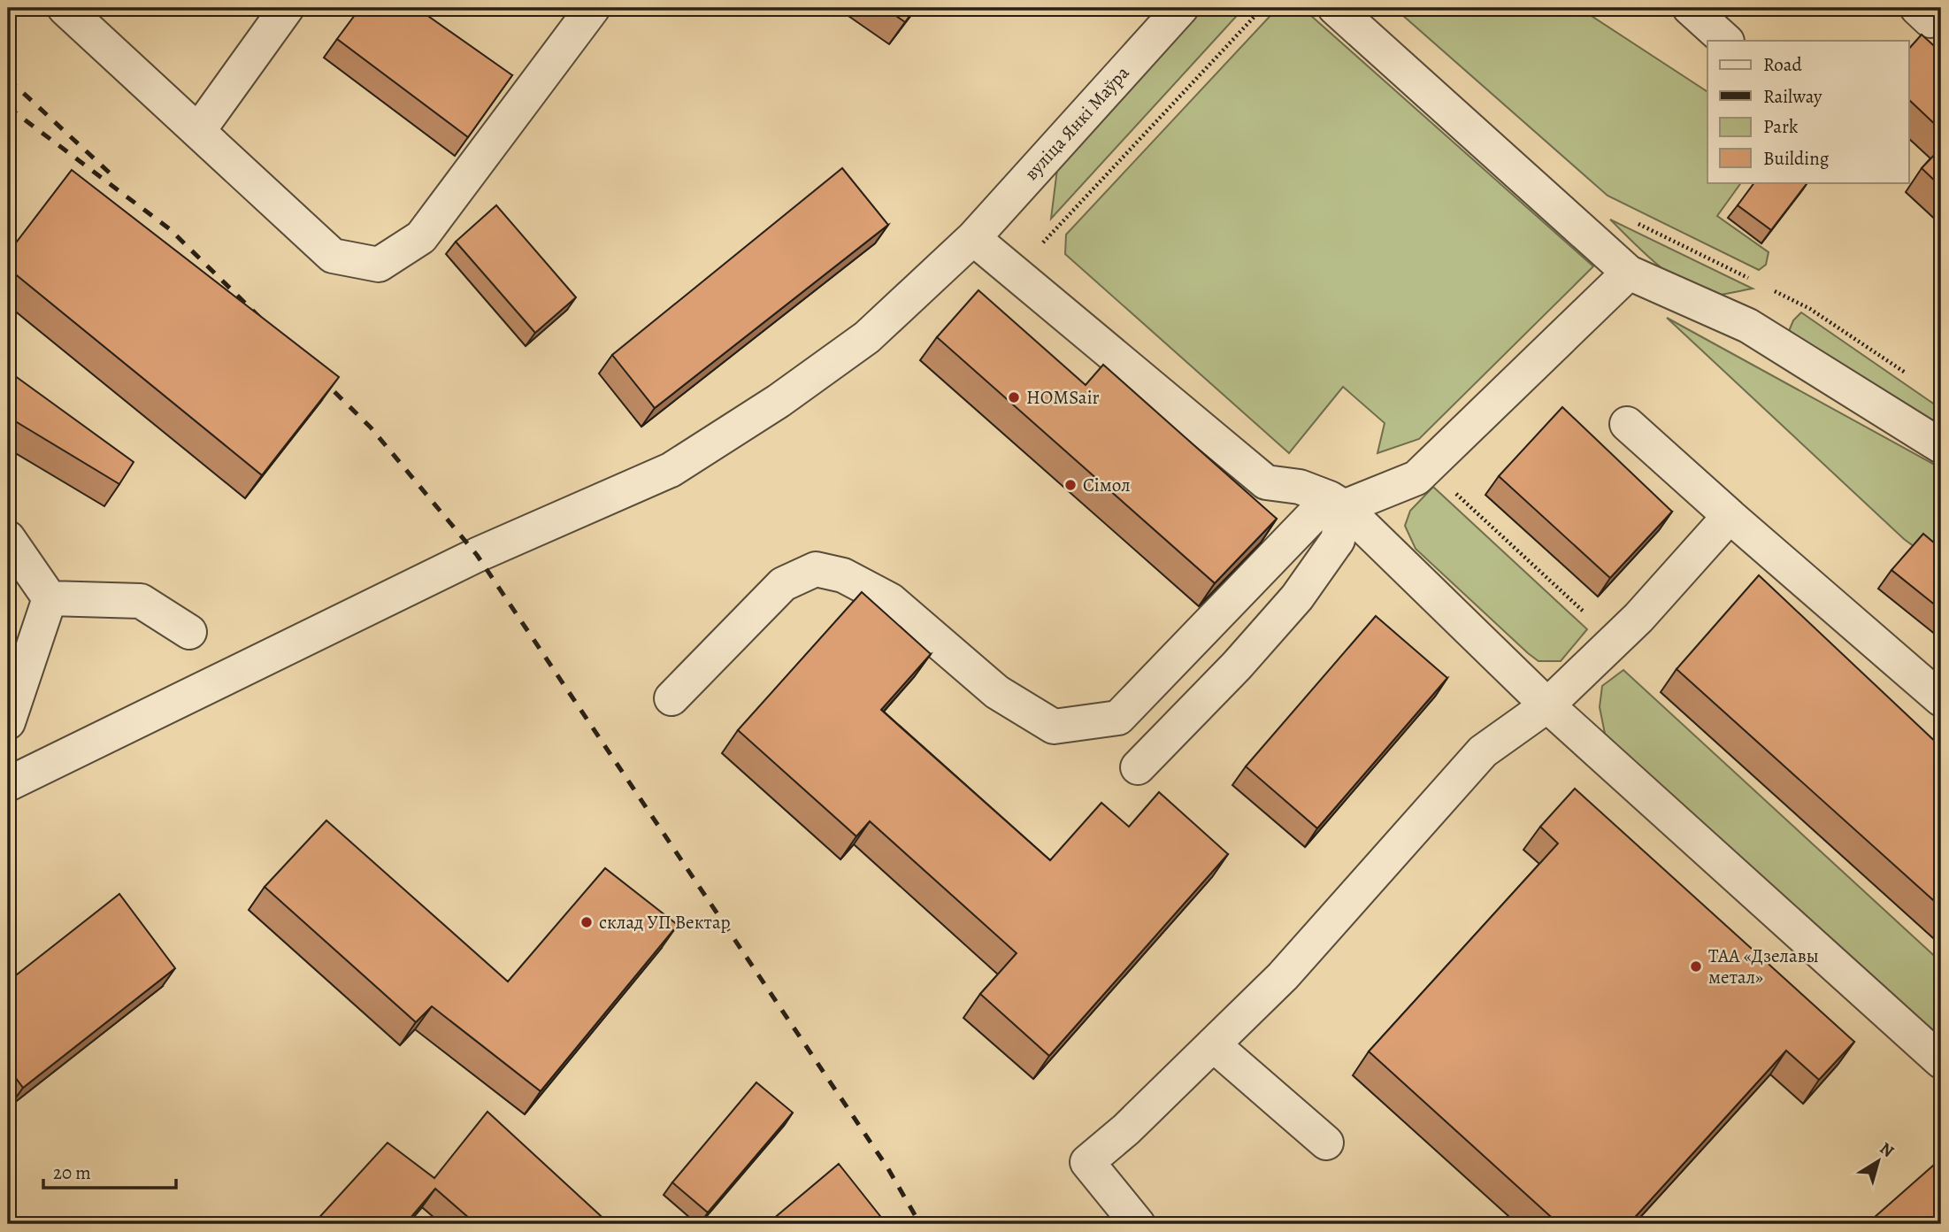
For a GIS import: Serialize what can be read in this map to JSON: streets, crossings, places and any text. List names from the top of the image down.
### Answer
{
  "streets": {
    "street": ["вуліца Янкі Маўра"]
  },
  "places": [
    "HOMSair",
    "Сімол",
    "склад УП Вектар",
    "ТАА «Дзелавы метал»"
  ],
  "legend": [
    "Road",
    "Railway",
    "Park",
    "Building"
  ],
  "scale_bar": "20 m",
  "north": "top right"
}
